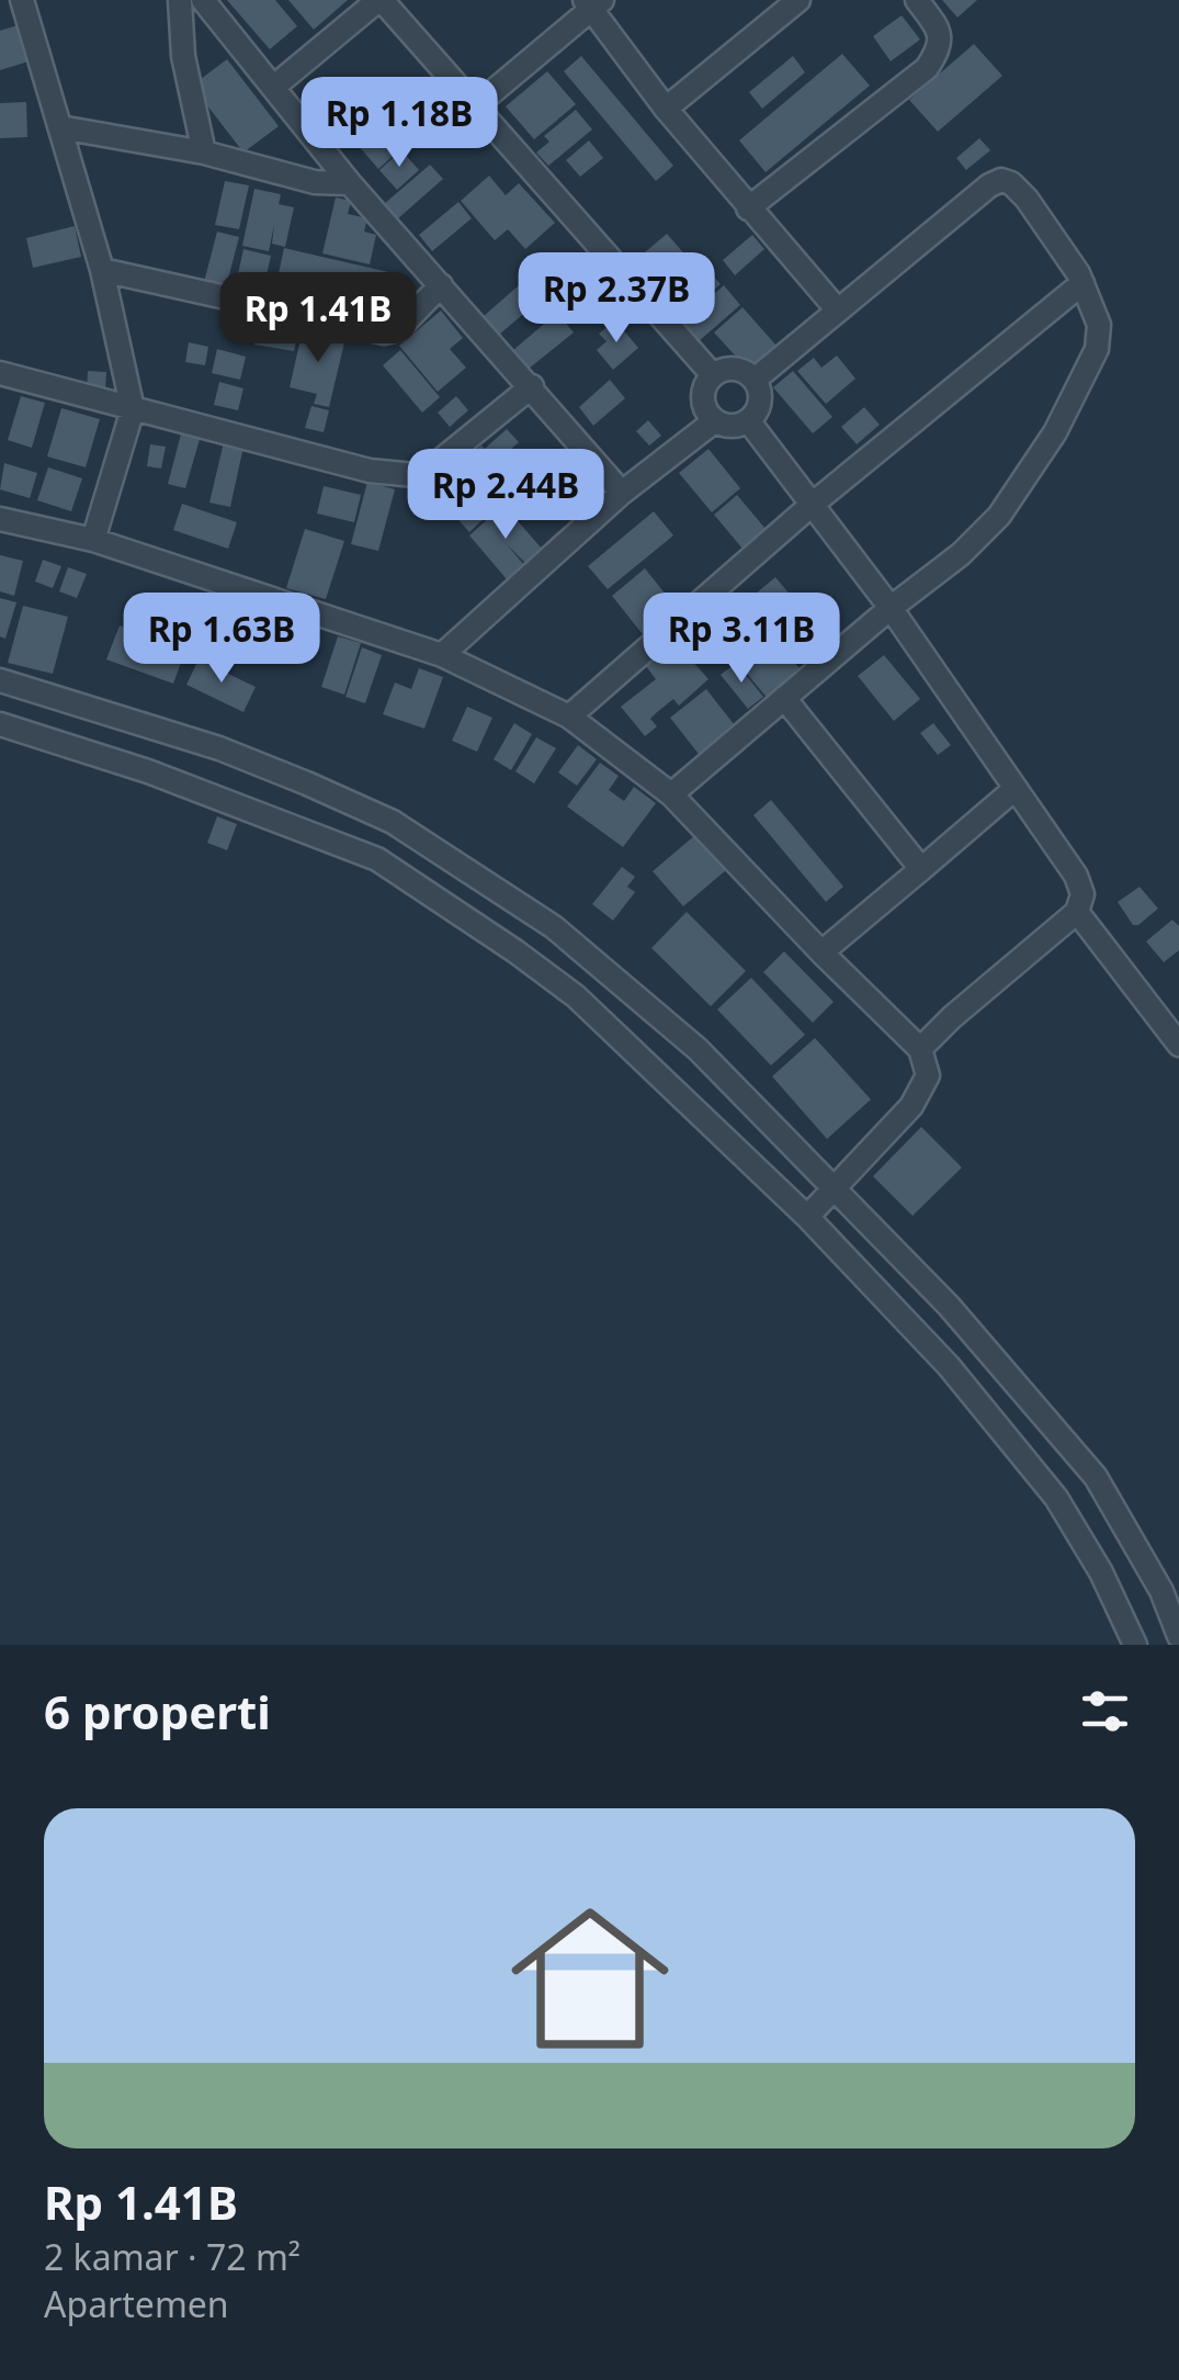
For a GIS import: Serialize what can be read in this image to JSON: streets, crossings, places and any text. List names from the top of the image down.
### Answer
{
  "page": {
    "price": [
      "Rp 1.18B",
      "Rp 2.37B",
      "Rp 1.41B",
      "Rp 2.44B",
      "Rp 1.63B",
      "Rp 3.11B"
    ],
    "heading": "6 properti",
    "list": [
      {
        "name": "Rp 1.41B",
        "note": "2 kamar · 72 m² · Apartemen"
      }
    ]
  }
}
